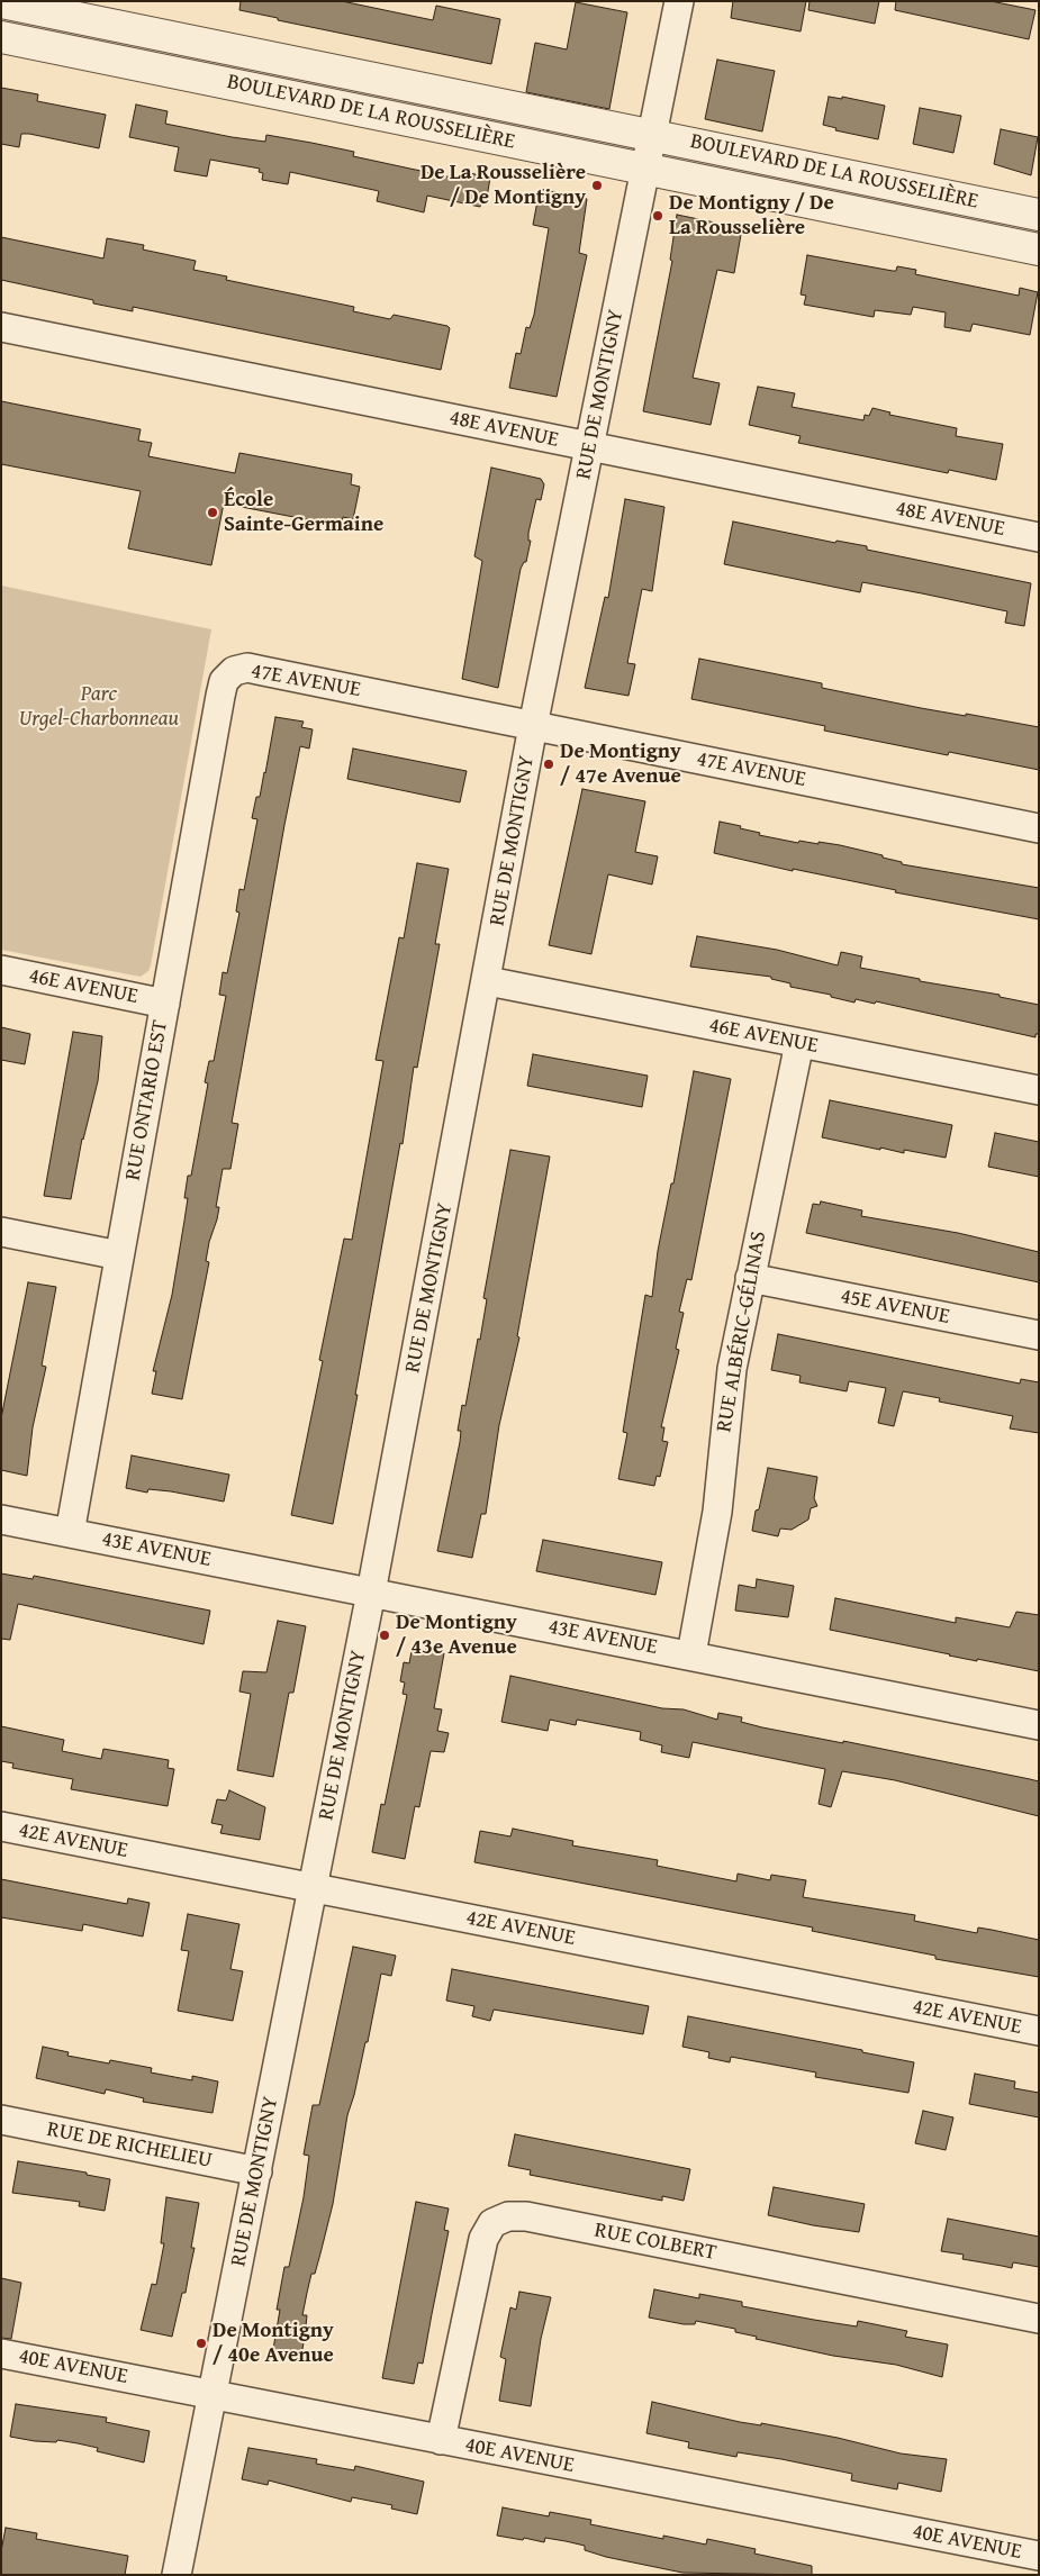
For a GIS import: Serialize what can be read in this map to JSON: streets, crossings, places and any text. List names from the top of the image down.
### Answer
{
  "streets": {
    "street": [
      "BOULEVARD DE LA ROUSSELIÈRE",
      "RUE DE MONTIGNY",
      "48E AVENUE",
      "47E AVENUE",
      "46E AVENUE",
      "RUE ONTARIO EST",
      "45E AVENUE",
      "RUE ALBÉRIC-GÉLINAS",
      "43E AVENUE",
      "42E AVENUE",
      "RUE DE RICHELIEU",
      "RUE COLBERT",
      "40E AVENUE"
    ]
  },
  "crossings": [
    ["BOULEVARD DE LA ROUSSELIÈRE", "RUE DE MONTIGNY"],
    ["RUE DE MONTIGNY", "48E AVENUE"],
    ["RUE DE MONTIGNY", "47E AVENUE"],
    ["RUE DE MONTIGNY", "46E AVENUE"],
    ["RUE DE MONTIGNY", "43E AVENUE"],
    ["RUE DE MONTIGNY", "42E AVENUE"],
    ["RUE DE MONTIGNY", "RUE DE RICHELIEU"],
    ["RUE DE MONTIGNY", "40E AVENUE"],
    ["47E AVENUE", "RUE ONTARIO EST"],
    ["46E AVENUE", "RUE ONTARIO EST"],
    ["46E AVENUE", "RUE ALBÉRIC-GÉLINAS"],
    ["RUE ONTARIO EST", "43E AVENUE"],
    ["45E AVENUE", "RUE ALBÉRIC-GÉLINAS"],
    ["RUE ALBÉRIC-GÉLINAS", "43E AVENUE"],
    ["RUE COLBERT", "40E AVENUE"]
  ],
  "parks": ["Parc Urgel-Charbonneau"],
  "places": [
    "De La Rousselière / De Montigny",
    "De Montigny / De La Rousselière",
    "École Sainte-Germaine",
    "De Montigny / 47e Avenue",
    "De Montigny / 43e Avenue",
    "De Montigny / 40e Avenue"
  ]
}
